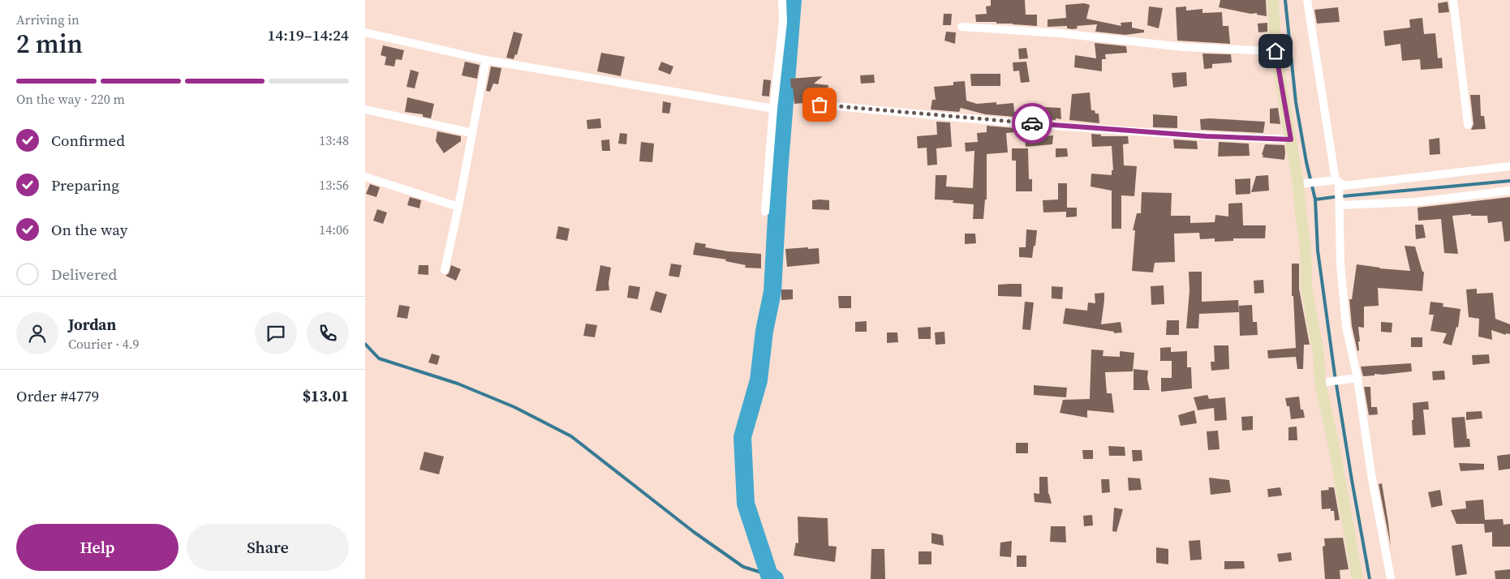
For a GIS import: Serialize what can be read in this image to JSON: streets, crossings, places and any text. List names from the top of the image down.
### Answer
{
  "page": {
    "heading": ["2 min", "Arriving in", "14:19–14:24"],
    "panel": [
      "Jordan",
      "Courier · 4.9",
      "Order #4779",
      "$13.01"
    ],
    "bar": "On the way · 220 m",
    "list": [
      ["Confirmed", "13:48"],
      ["Preparing", "13:56"],
      ["On the way", "14:06"],
      "Delivered"
    ],
    "buttons": ["Help", "Share"]
  }
}
